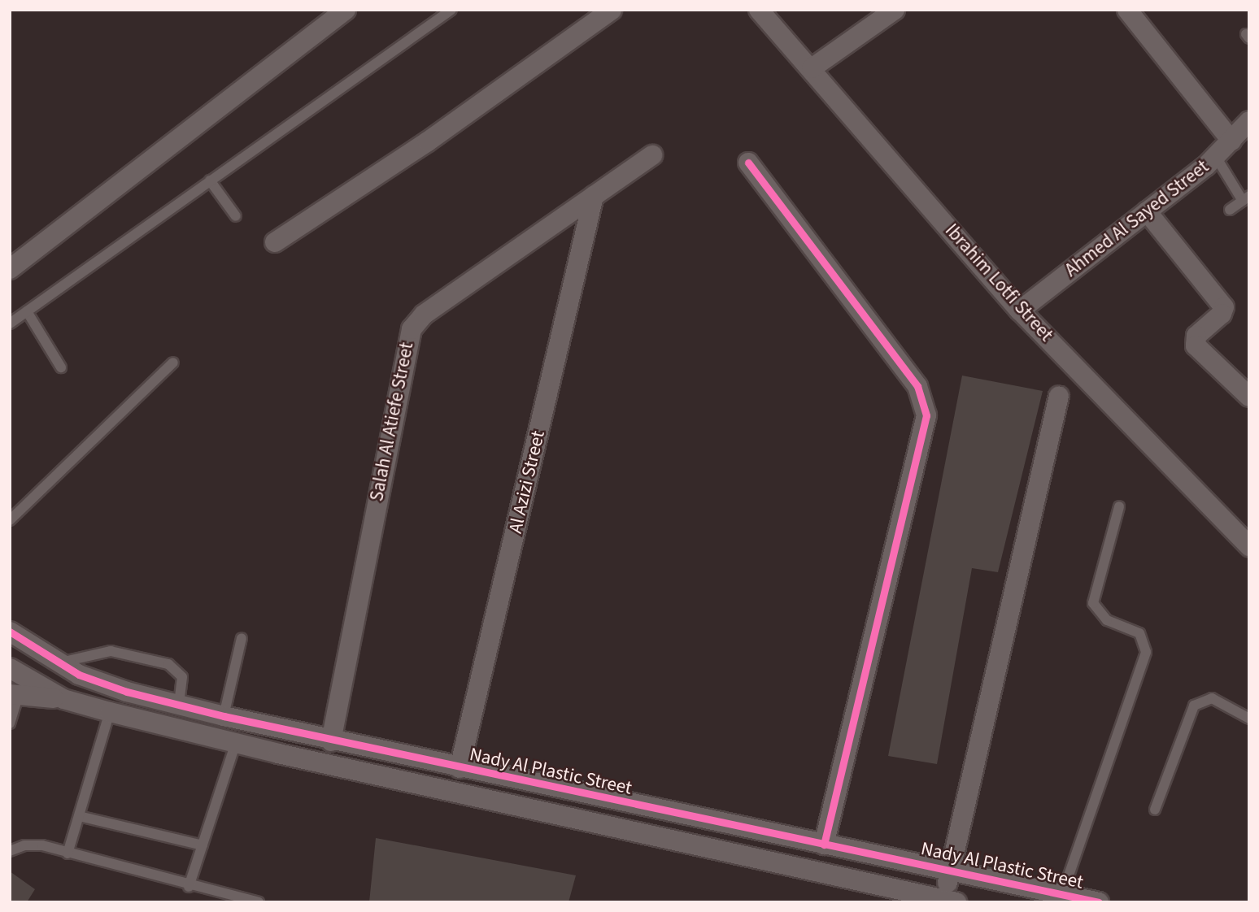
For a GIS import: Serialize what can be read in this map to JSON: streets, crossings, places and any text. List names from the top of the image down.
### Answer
{
  "streets": {
    "street": [
      "Ahmed Al Sayed Street",
      "Ibrahim Lotfi Street",
      "Salah Al Atiefe Street",
      "Al Azizi Street",
      "Nady Al Plastic Street"
    ]
  },
  "crossings": [
    ["Ahmed Al Sayed Street", "Ibrahim Lotfi Street"],
    ["Salah Al Atiefe Street", "Al Azizi Street"],
    ["Salah Al Atiefe Street", "Nady Al Plastic Street"],
    ["Al Azizi Street", "Nady Al Plastic Street"]
  ]
}
